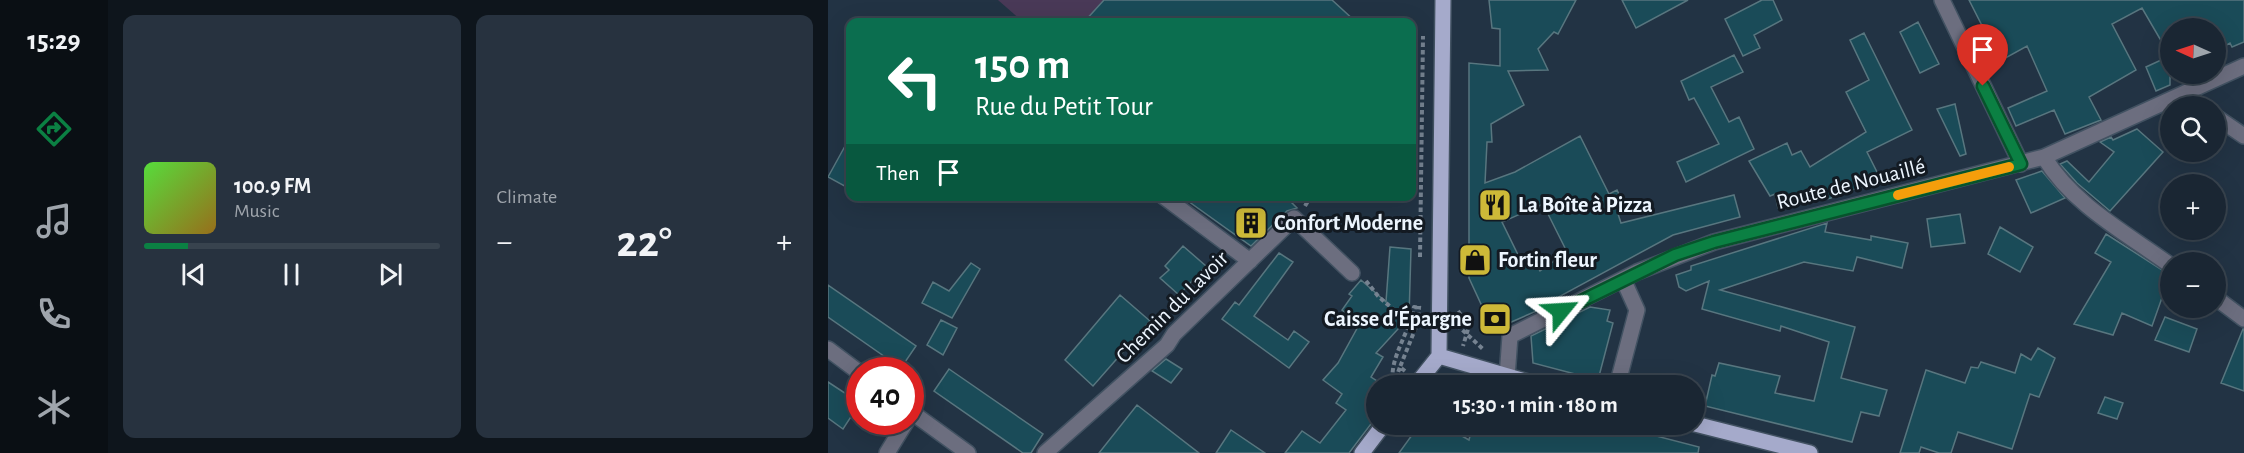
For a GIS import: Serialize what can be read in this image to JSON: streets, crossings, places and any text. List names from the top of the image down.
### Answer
{
  "streets": {
    "street": ["Route de Nouaillé", "Chemin du Lavoir"]
  },
  "places": {
    "restaurant": ["La Boîte à Pizza"],
    "building": ["Confort Moderne"],
    "shop": ["Fortin fleur"],
    "bank": ["Caisse d'Épargne"]
  },
  "north": "left",
  "page": {
    "tabs": "15:29",
    "tile": "Climate",
    "map_buttons": ["+", "−"],
    "turn": ["150 m", "Rue du Petit Tour"],
    "then": "Then",
    "song": ["100.9 FM", "Music"],
    "heat": ["−", "22°", "+"],
    "limit": "40",
    "trip": "15:30 · 1 min · 180 m"
  }
}
